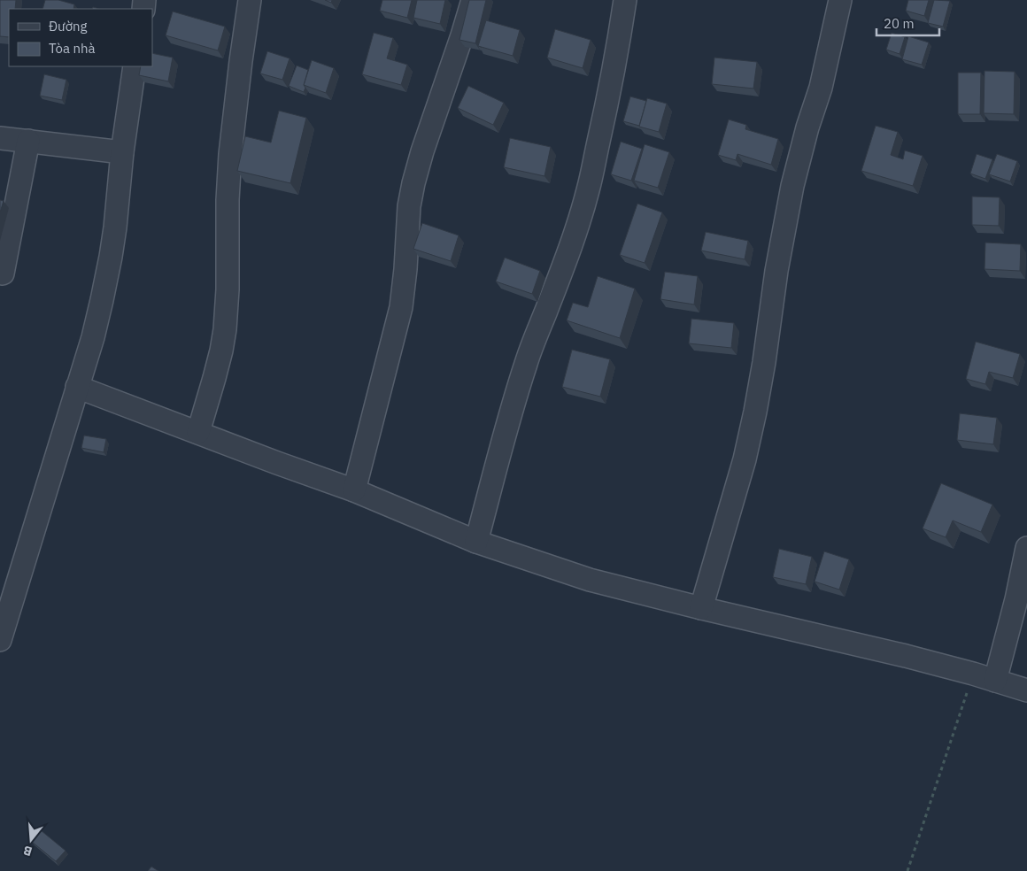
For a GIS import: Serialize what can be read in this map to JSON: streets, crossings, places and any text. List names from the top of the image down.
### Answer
{
  "legend": ["Đường", "Tòa nhà"],
  "scale_bar": "20 m",
  "north": "bottom"
}
